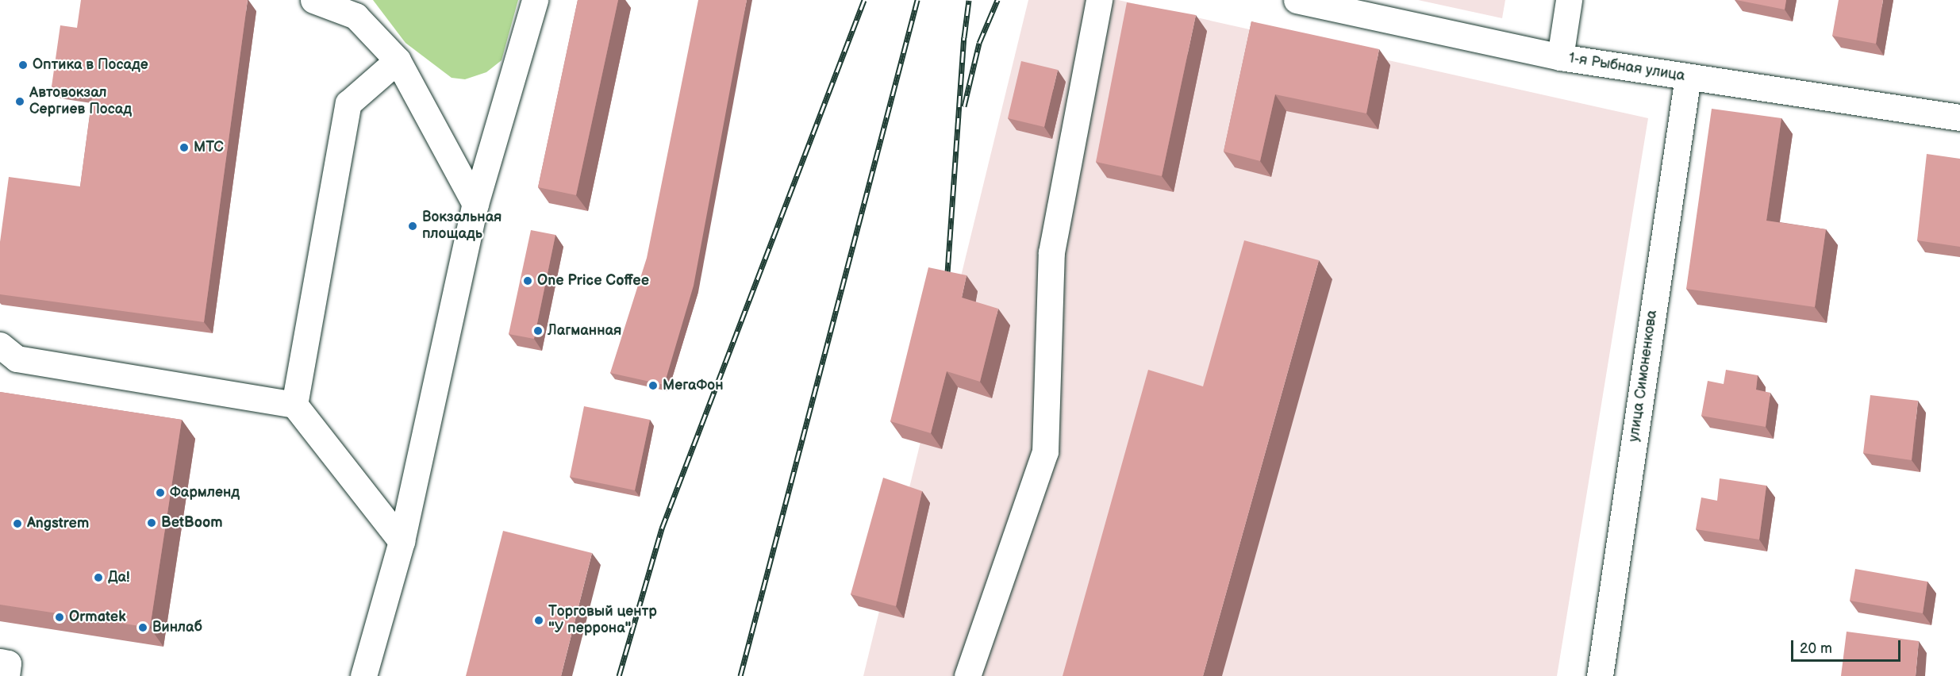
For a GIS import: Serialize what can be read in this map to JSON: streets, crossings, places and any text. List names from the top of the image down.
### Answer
{
  "streets": {
    "street": ["1-я Рыбная улица", "улица Симоненкова"]
  },
  "crossings": [
    ["1-я Рыбная улица", "улица Симоненкова"]
  ],
  "places": [
    "Оптика в Посаде",
    "Автовокзал Сергиев Посад",
    "МТС",
    "Вокзальная площадь",
    "One Price Coffee",
    "Лагманная",
    "МегаФон",
    "Фармленд",
    "BetBoom",
    "Angstrem",
    "Да!",
    "Ormatek",
    "Торговый центр \"У перрона\"",
    "Винлаб"
  ],
  "scale_bar": "20 m"
}
